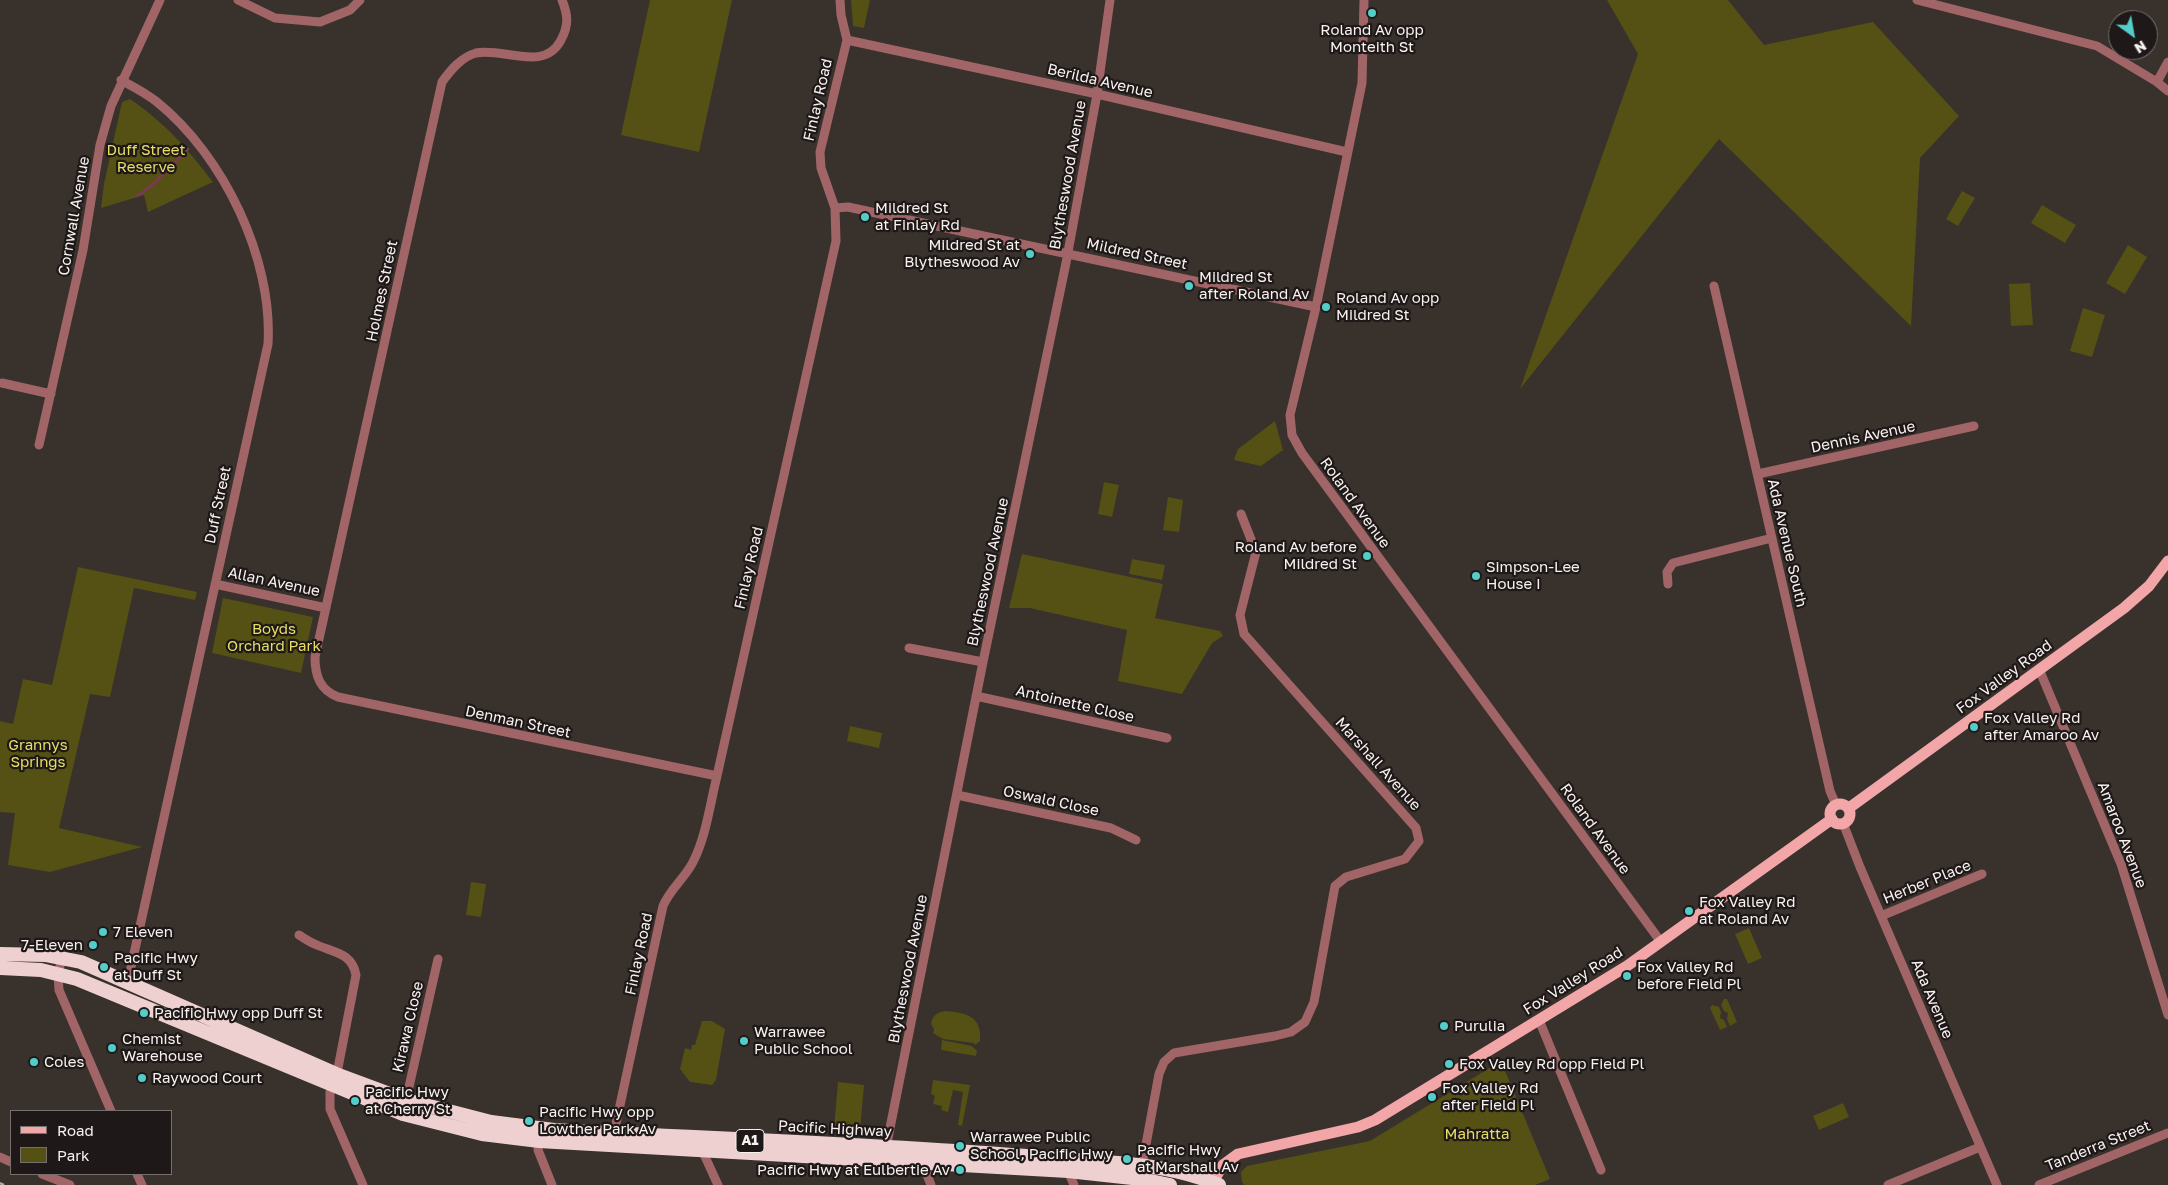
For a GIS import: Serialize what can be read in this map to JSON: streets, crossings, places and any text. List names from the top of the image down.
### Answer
{
  "streets": {
    "highway": ["Pacific Highway", "A1"],
    "main road": ["Fox Valley Road"],
    "street": [
      "Berilda Avenue",
      "Finlay Road",
      "Blytheswood Avenue",
      "Cornwall Avenue",
      "Mildred Street",
      "Holmes Street",
      "Dennis Avenue",
      "Roland Avenue",
      "Duff Street",
      "Ada Avenue South",
      "Allan Avenue",
      "Antoinette Close",
      "Denman Street",
      "Marshall Avenue",
      "Oswald Close",
      "Amaroo Avenue",
      "Herber Place",
      "Ada Avenue",
      "Kirawa Close",
      "Tanderra Street"
    ]
  },
  "crossings": [
    ["Berilda Avenue", "Finlay Road"],
    ["Berilda Avenue", "Blytheswood Avenue"],
    ["Berilda Avenue", "Roland Avenue"],
    ["Finlay Road", "Mildred Street"],
    ["Finlay Road", "Denman Street"],
    ["Finlay Road", "Pacific Highway"],
    ["Blytheswood Avenue", "Mildred Street"],
    ["Blytheswood Avenue", "Antoinette Close"],
    ["Blytheswood Avenue", "Oswald Close"],
    ["Blytheswood Avenue", "Pacific Highway"],
    ["Cornwall Avenue", "Duff Street"],
    ["Mildred Street", "Roland Avenue"],
    ["Holmes Street", "Allan Avenue"],
    ["Holmes Street", "Denman Street"],
    ["Dennis Avenue", "Ada Avenue South"],
    ["Roland Avenue", "Fox Valley Road"],
    ["Duff Street", "Allan Avenue"],
    ["Duff Street", "Pacific Highway"],
    ["Ada Avenue South", "Fox Valley Road"],
    ["Ada Avenue South", "Ada Avenue"],
    ["Fox Valley Road", "Amaroo Avenue"],
    ["Fox Valley Road", "Ada Avenue"],
    ["Fox Valley Road", "Pacific Highway"],
    ["Marshall Avenue", "Pacific Highway"],
    ["Herber Place", "Ada Avenue"],
    ["Kirawa Close", "Pacific Highway"]
  ],
  "parks": [
    "Duff Street Reserve",
    "Boyds Orchard Park",
    "Grannys Springs",
    "Mahratta"
  ],
  "places": [
    "Roland Av opp Monteith St",
    "Mildred St at Finlay Rd",
    "Mildred St at Blytheswood Av",
    "Mildred St after Roland Av",
    "Roland Av opp Mildred St",
    "Roland Av before Mildred St",
    "Simpson-Lee House I",
    "Fox Valley Rd after Amaroo Av",
    "Fox Valley Rd at Roland Av",
    "7 Eleven",
    "7-Eleven",
    "Pacific Hwy at Duff St",
    "Fox Valley Rd before Field Pl",
    "Pacific Hwy opp Duff St",
    "Purulia",
    "Warrawee Public School",
    "Chemist Warehouse",
    "Coles",
    "Fox Valley Rd opp Field Pl",
    "Raywood Court",
    "Fox Valley Rd after Field Pl",
    "Pacific Hwy at Cherry St",
    "Pacific Hwy opp Lowther Park Av",
    "Warrawee Public School, Pacific Hwy",
    "Pacific Hwy at Marshall Av",
    "Pacific Hwy at Eulbertie Av"
  ],
  "legend": ["Road", "Park"],
  "north": "bottom right"
}
